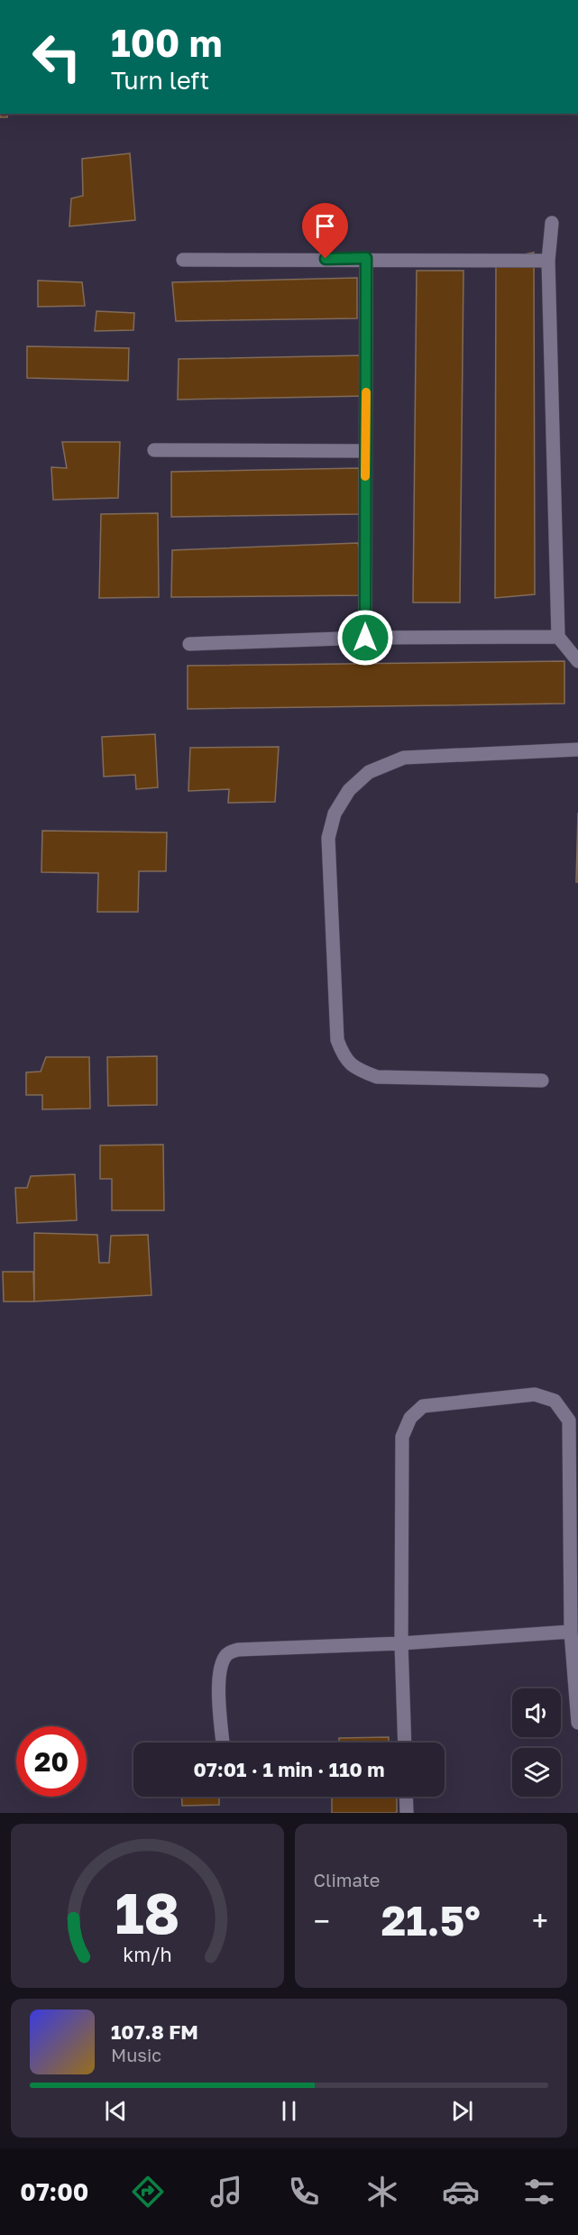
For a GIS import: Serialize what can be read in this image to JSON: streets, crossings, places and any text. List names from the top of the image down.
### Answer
{
  "page": {
    "turn": ["100 m", "Turn left"],
    "limit": "20",
    "trip": "07:01 · 1 min · 110 m",
    "tile": "Climate",
    "heat": ["−", "21.5°", "+"],
    "song": ["107.8 FM", "Music"],
    "tabs": "07:00",
    "gauge": ["18", "km/h"]
  }
}
